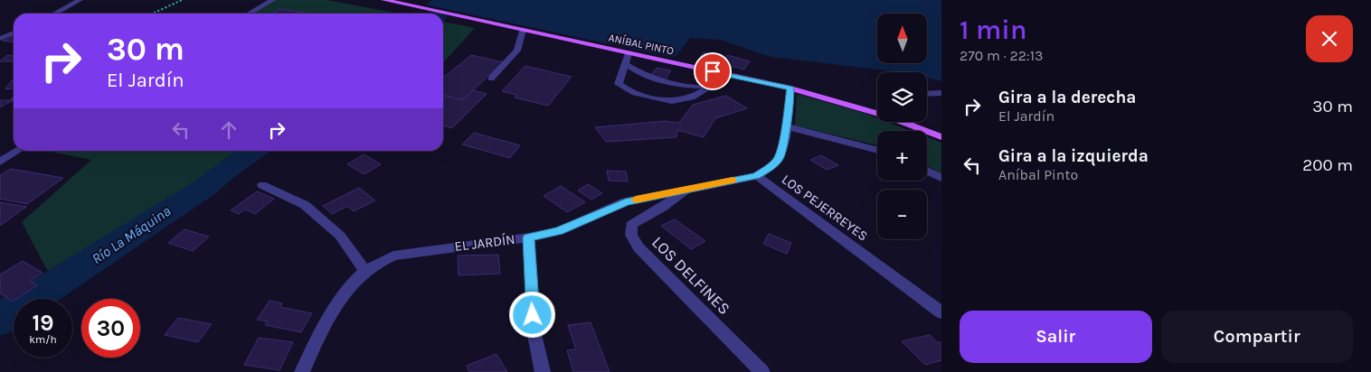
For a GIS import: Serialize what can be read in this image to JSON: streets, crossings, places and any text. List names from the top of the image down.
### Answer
{
  "streets": {
    "main road": ["ANÍBAL PINTO"],
    "street": ["LOS PEJERREYES", "EL JARDÍN", "LOS DELFINES"]
  },
  "crossings": [
    ["ANÍBAL PINTO", "EL JARDÍN"],
    ["LOS PEJERREYES", "EL JARDÍN"],
    ["EL JARDÍN", "LOS DELFINES"]
  ],
  "water": ["Río La Máquina"],
  "north": "top",
  "page": {
    "heading": ["1 min", "270 m · 22:13"],
    "map_buttons": ["+", "−"],
    "turn": ["30 m", "El Jardín"],
    "list": [
      {
        "name": "Gira a la derecha",
        "note": "El Jardín",
        "value": "30 m"
      },
      {
        "name": "Gira a la izquierda",
        "note": "Aníbal Pinto",
        "value": "200 m"
      }
    ],
    "speed": "19 km/h",
    "limit": "30",
    "buttons": ["Salir", "Compartir"]
  }
}
